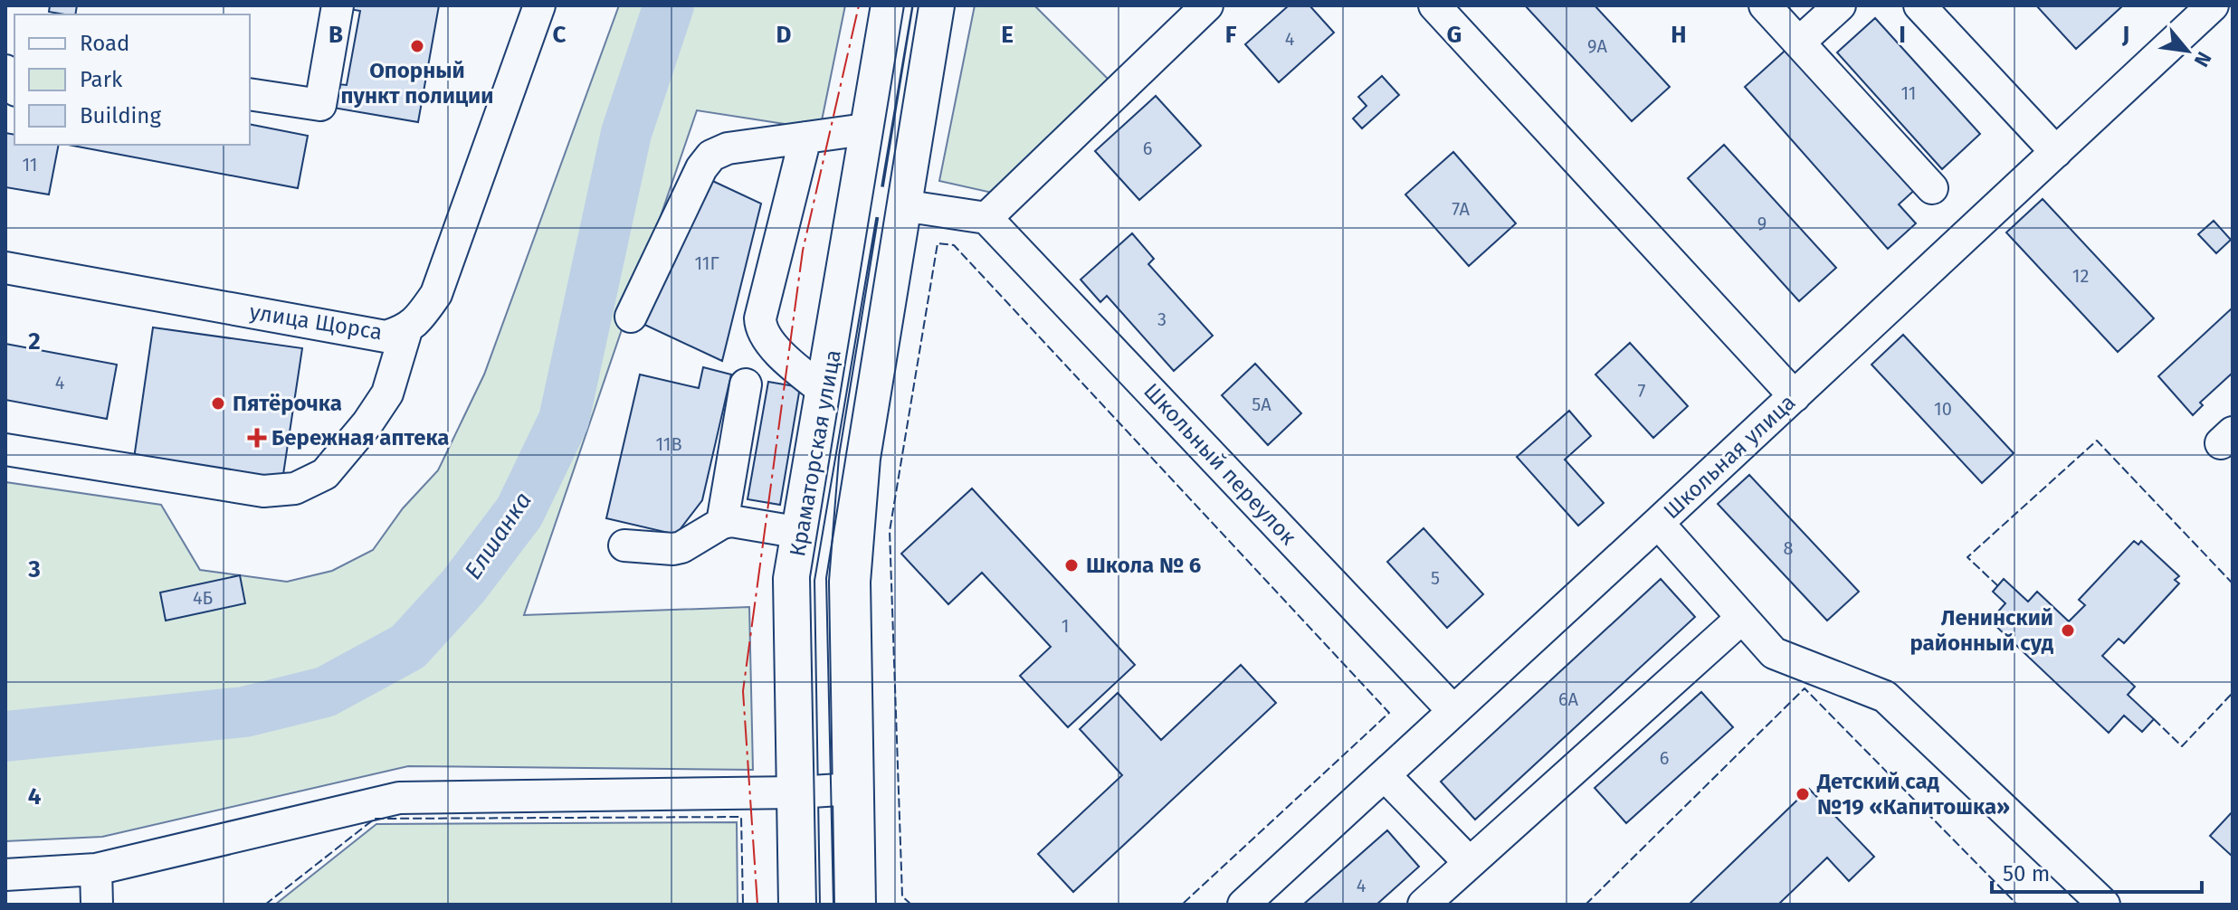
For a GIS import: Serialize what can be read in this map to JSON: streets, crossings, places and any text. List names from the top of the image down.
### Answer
{
  "streets": {
    "main road": ["Краматорская улица"],
    "street": ["улица Щорса", "Школьная улица", "Школьный переулок"]
  },
  "crossings": [
    ["Школьная улица", "Школьный переулок"]
  ],
  "water": ["Елшанка"],
  "places": {
    "other": [
      "Опорный пункт полиции",
      "Пятёрочка",
      "Школа № 6",
      "Ленинский районный суд",
      "Детский сад №19 «Капитошка»"
    ],
    "health": ["Бережная аптека"]
  },
  "house_numbers": [
    "4",
    "9А",
    "11",
    "6",
    "11",
    "7А",
    "9",
    "11Г",
    "12",
    "3",
    "4",
    "7",
    "5А",
    "10",
    "11В",
    "8",
    "5",
    "4Б",
    "1",
    "6А",
    "6",
    "4"
  ],
  "legend": ["Road", "Park", "Building"],
  "scale_bar": "50 m",
  "north": "bottom right",
  "grid": {
    "columns": [
      "B",
      "C",
      "D",
      "E",
      "F",
      "G",
      "H",
      "I",
      "J"
    ],
    "rows": ["2", "3", "4"]
  }
}
